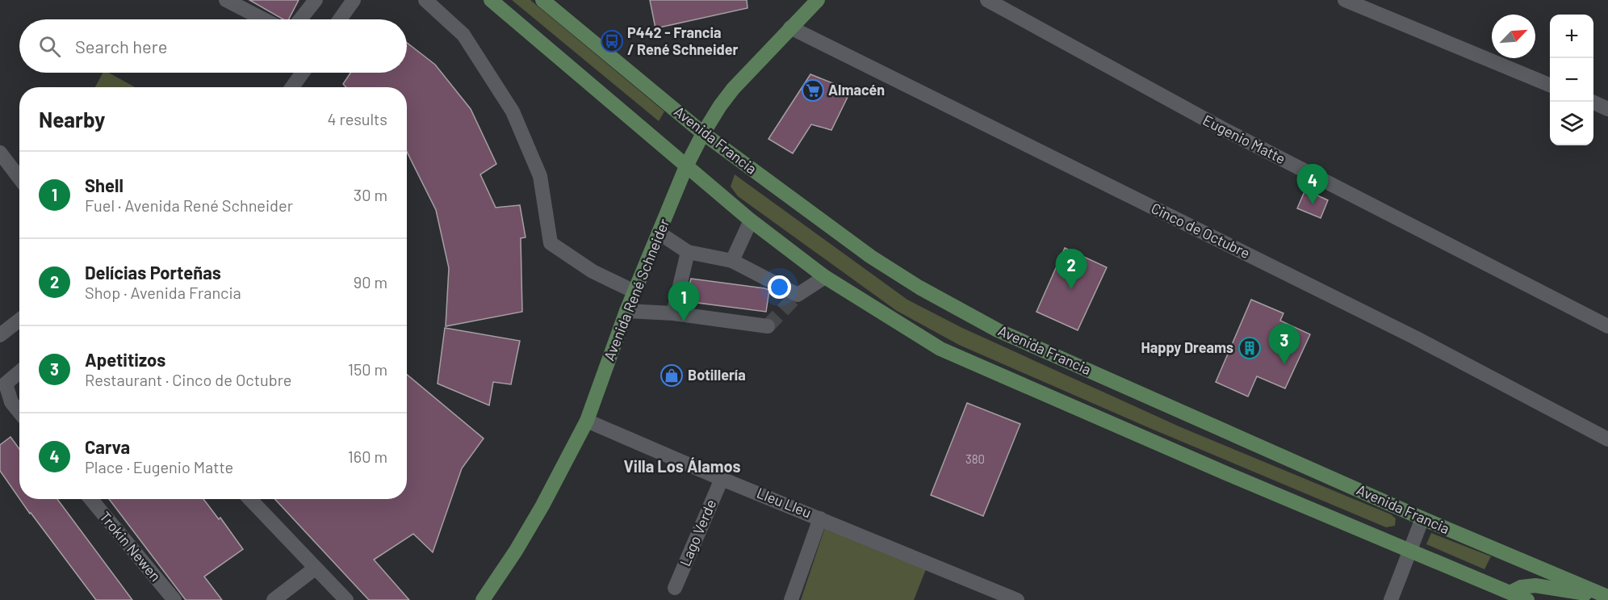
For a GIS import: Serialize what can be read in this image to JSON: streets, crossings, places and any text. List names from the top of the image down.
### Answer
{
  "streets": {
    "main road": ["Avenida Francia", "Avenida René Schneider"],
    "street": [
      "Eugenio Matte",
      "Cinco de Octubre",
      "Lleu Lleu",
      "Lago Verde",
      "Trokin Newen"
    ]
  },
  "crossings": [
    ["Avenida Francia", "Avenida René Schneider"],
    ["Cinco de Octubre", "Avenida René Schneider"],
    ["Avenida René Schneider", "Lleu Lleu"],
    ["Lleu Lleu", "Lago Verde"]
  ],
  "districts": ["Villa Los Álamos"],
  "places": {
    "bus stop": ["P442 - Francia / René Schneider"],
    "supermarket": ["Almacén"],
    "building": ["Happy Dreams"],
    "shop": ["Botillería"]
  },
  "house_numbers": ["380"],
  "north": "top right",
  "page": {
    "map_buttons": ["+", "−"],
    "search": "Search here",
    "heading": ["Nearby", "4 results"],
    "list": [
      {
        "mark": "1",
        "name": "Shell",
        "note": "Fuel · Avenida René Schneider",
        "value": "30 m"
      },
      {
        "mark": "2",
        "name": "Delícias Porteñas",
        "note": "Shop · Avenida Francia",
        "value": "90 m"
      },
      {
        "mark": "3",
        "name": "Apetitizos",
        "note": "Restaurant · Cinco de Octubre",
        "value": "150 m"
      },
      {
        "mark": "4",
        "name": "Carva",
        "note": "Place · Eugenio Matte",
        "value": "160 m"
      }
    ],
    "pins": [
      "4",
      "2",
      "1",
      "3"
    ]
  }
}
